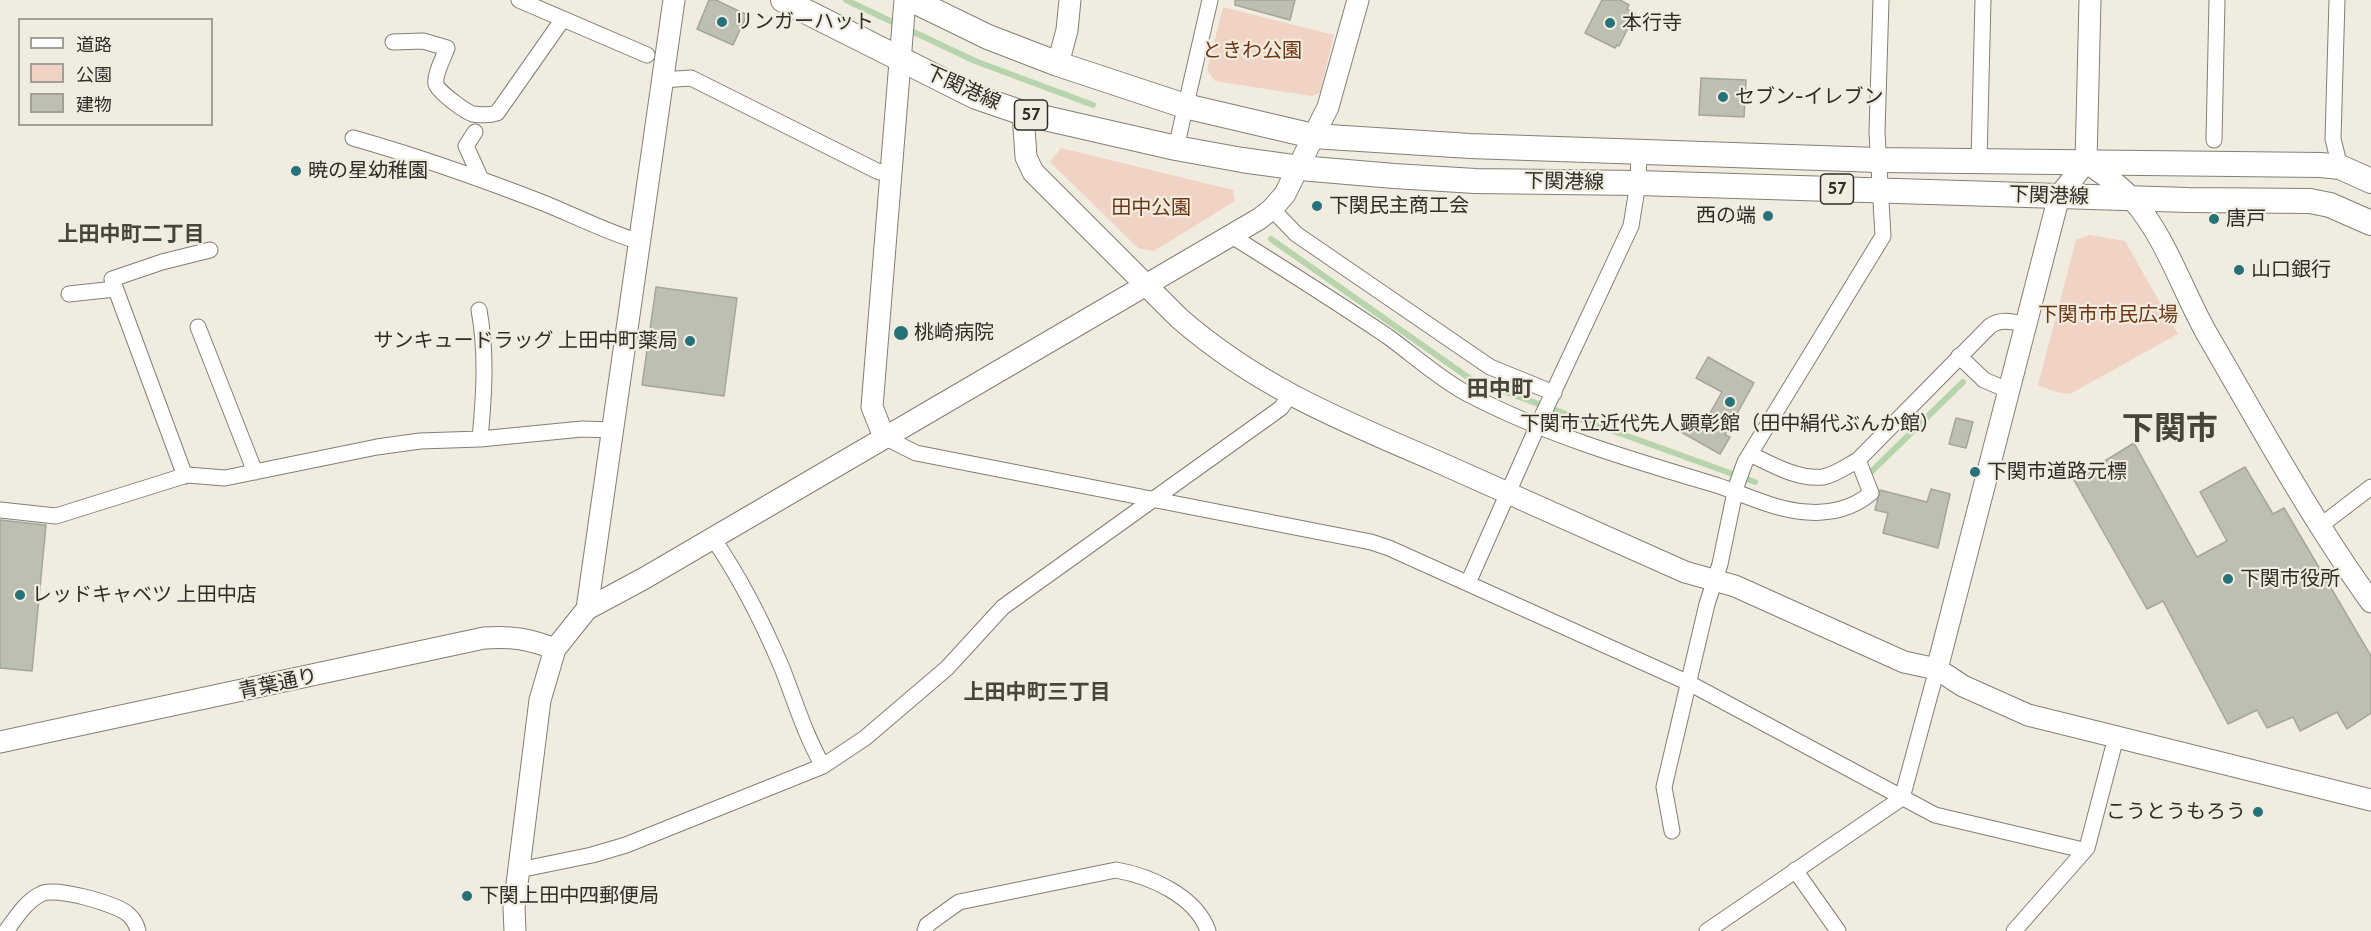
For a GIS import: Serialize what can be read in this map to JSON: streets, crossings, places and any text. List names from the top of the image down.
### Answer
{
  "streets": {
    "main road": ["下関港線", "57"],
    "street": ["青葉通り"]
  },
  "districts": [
    "上田中町二丁目",
    "田中町",
    "下関市",
    "上田中町三丁目"
  ],
  "parks": ["ときわ公園", "田中公園", "下関市市民広場"],
  "places": [
    "リンガーハット",
    "本行寺",
    "セブン-イレブン",
    "暁の星幼稚園",
    "下関民主商工会",
    "西の端",
    "唐戸",
    "山口銀行",
    "桃崎病院",
    "サンキュードラッグ 上田中町薬局",
    "下関市立近代先人顕彰館（田中絹代ぶんか館）",
    "下関市道路元標",
    "下関市役所",
    "レッドキャベツ 上田中店",
    "こうとうもろう",
    "下関上田中四郵便局"
  ],
  "legend": ["道路", "公園", "建物"]
}
